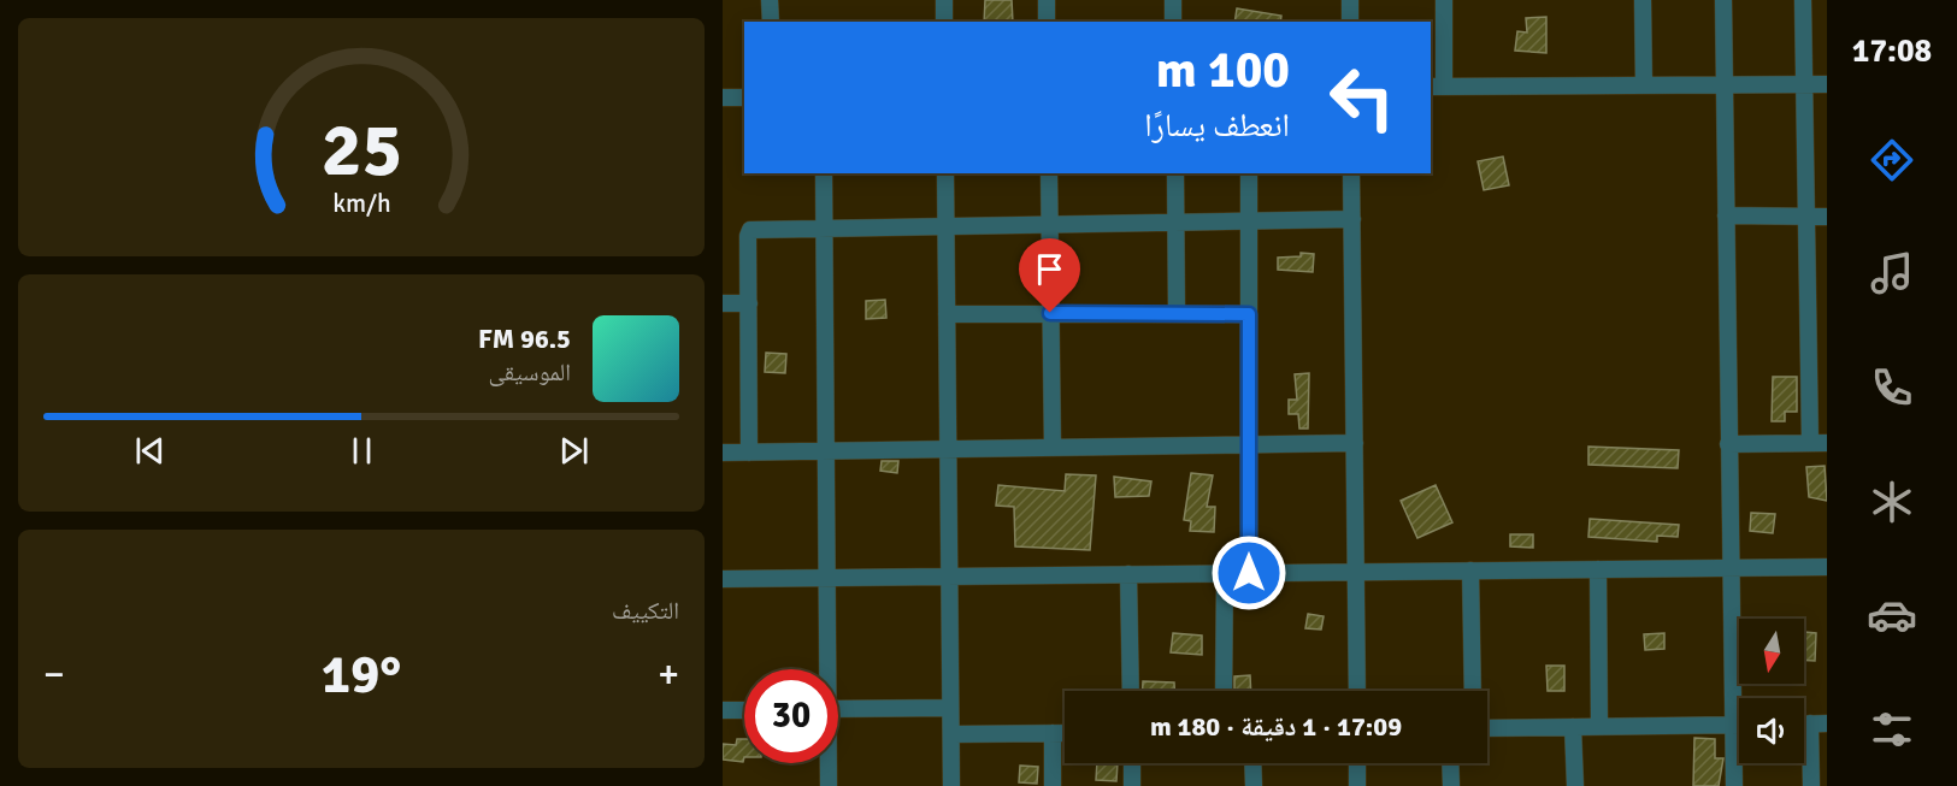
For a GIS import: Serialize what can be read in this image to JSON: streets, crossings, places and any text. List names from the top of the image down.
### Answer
{
  "north": "bottom",
  "page": {
    "tabs": "17:08",
    "turn": ["100 m", "انعطف يسارًا"],
    "song": ["96.5 FM", "الموسيقى"],
    "tile": "التكييف",
    "heat": ["−", "19°", "+"],
    "limit": "30",
    "trip": "17:09 · 1 دقيقة · 180 m",
    "gauge": ["25", "km/h"]
  }
}
